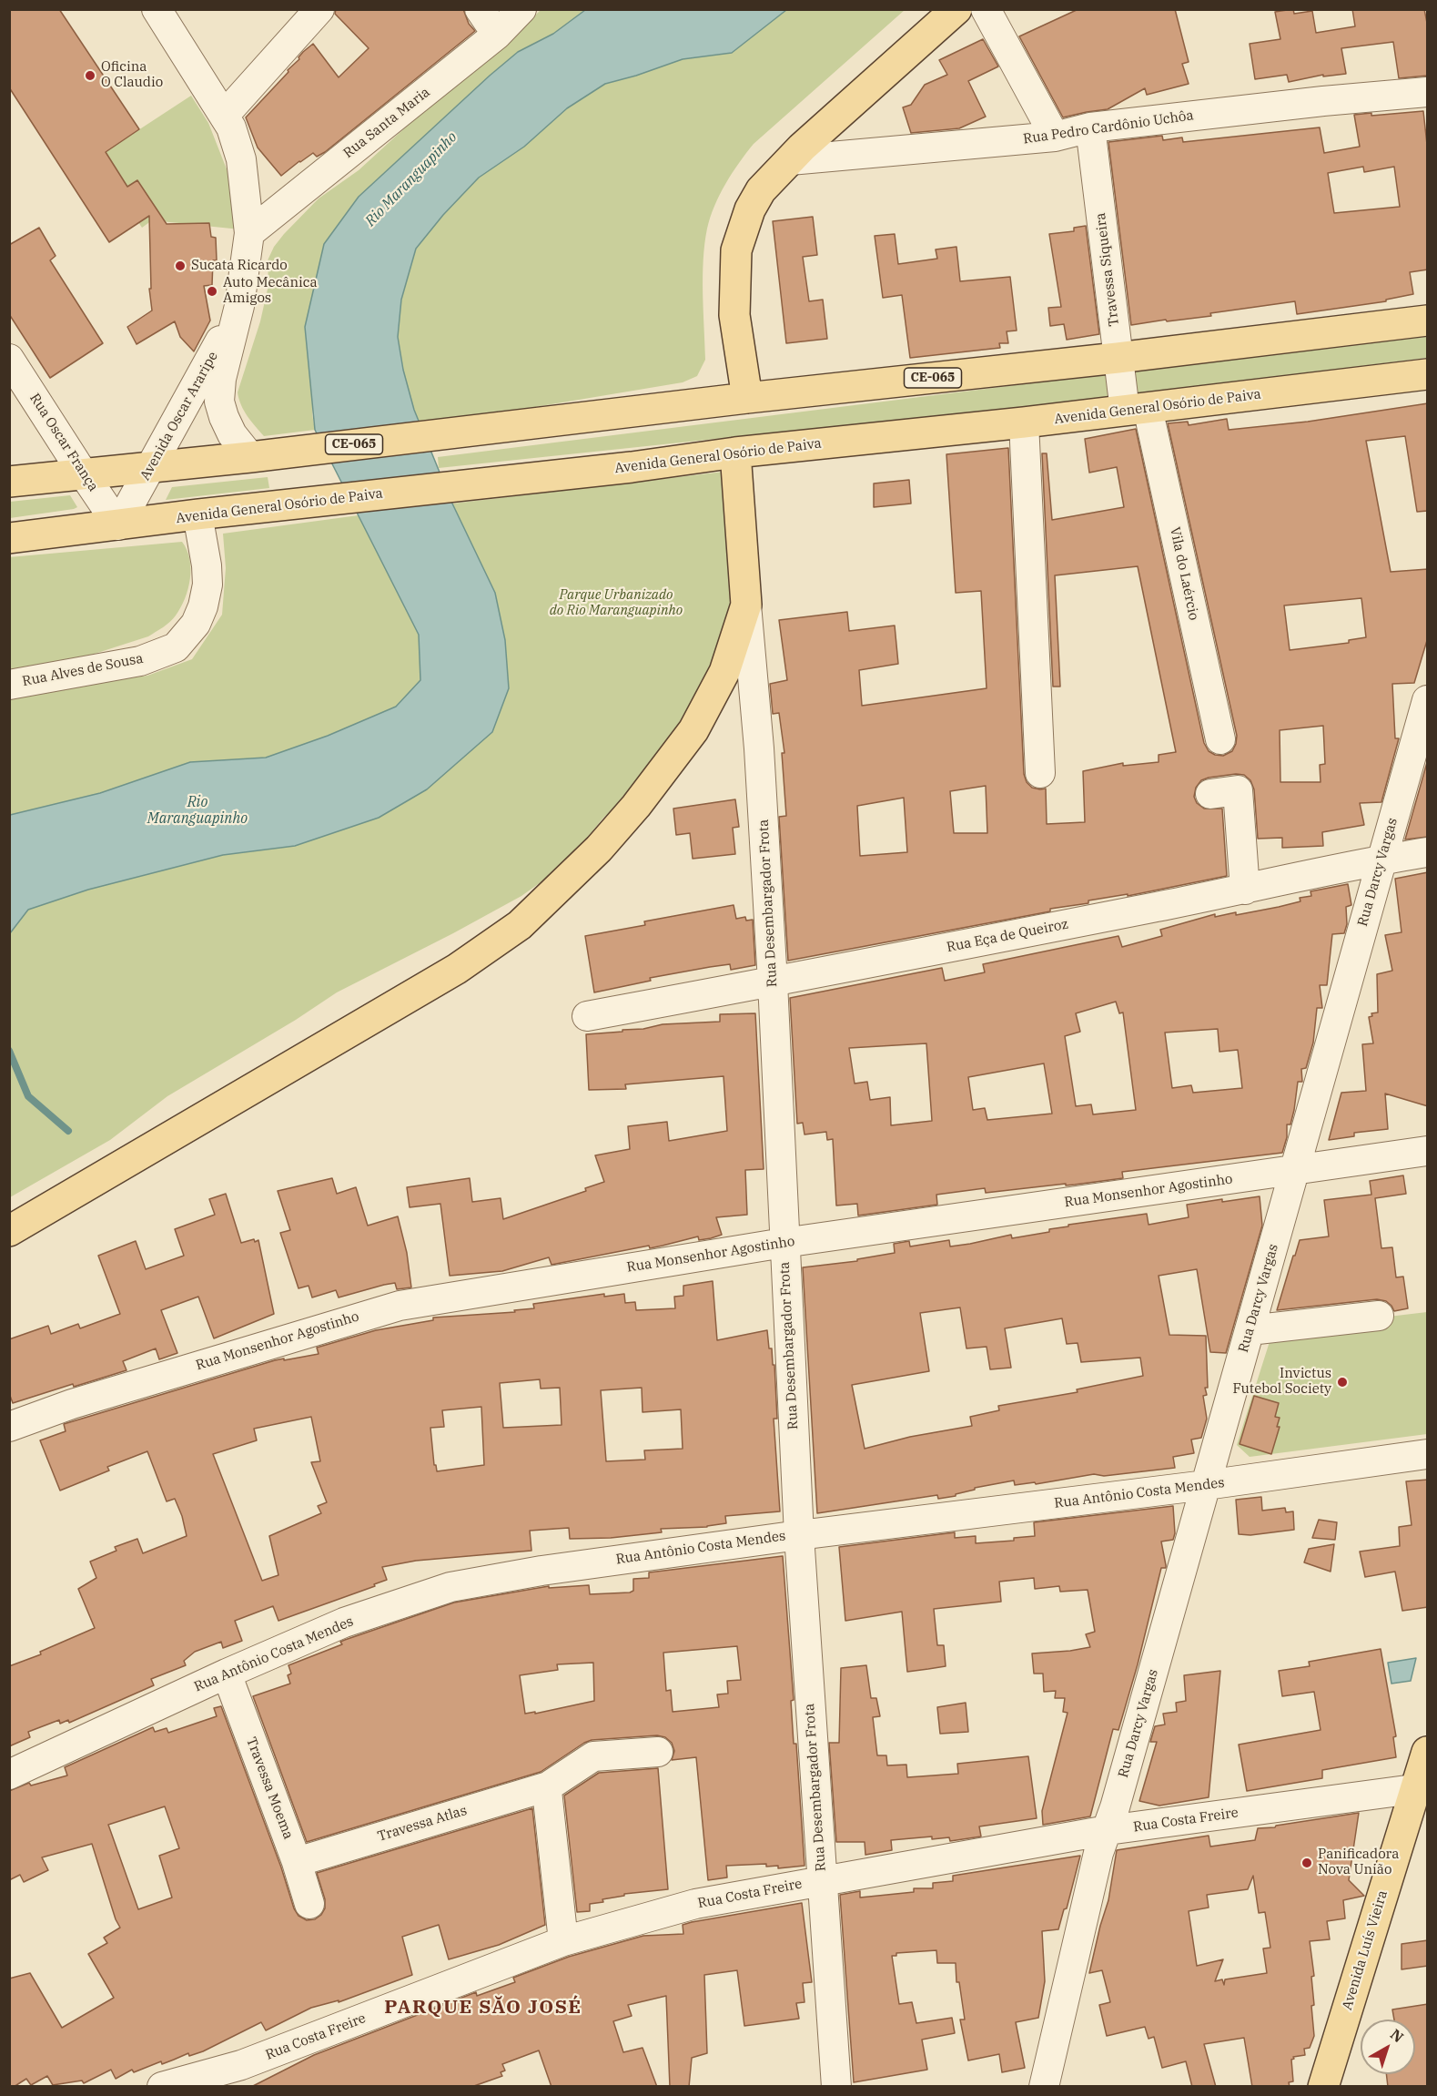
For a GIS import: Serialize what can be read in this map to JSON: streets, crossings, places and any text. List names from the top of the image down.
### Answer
{
  "streets": {
    "main road": ["CE-065", "Avenida General Osório de Paiva", "Avenida Luís Vieira"],
    "street": [
      "Rua Santa Maria",
      "Rua Pedro Cardônio Uchôa",
      "Travessa Siqueira",
      "Avenida Oscar Araripe",
      "Rua Oscar França",
      "Vila do Laércio",
      "Rua Alves de Sousa",
      "Rua Darcy Vargas",
      "Rua Desembargador Frota",
      "Rua Eça de Queiroz",
      "Rua Monsenhor Agostinho",
      "Rua Antônio Costa Mendes",
      "Travessa Moema",
      "Rua Costa Freire",
      "Travessa Atlas"
    ]
  },
  "crossings": [
    ["Rua Santa Maria", "Avenida Oscar Araripe"],
    ["Rua Pedro Cardônio Uchôa", "Travessa Siqueira"],
    ["Travessa Siqueira", "CE-065"],
    ["Travessa Siqueira", "Avenida General Osório de Paiva"],
    ["Travessa Siqueira", "Vila do Laércio"],
    ["CE-065", "Avenida Oscar Araripe"],
    ["CE-065", "Rua Oscar França"],
    ["Avenida General Osório de Paiva", "Avenida Oscar Araripe"],
    ["Avenida General Osório de Paiva", "Rua Oscar França"],
    ["Avenida General Osório de Paiva", "Vila do Laércio"],
    ["Avenida General Osório de Paiva", "Rua Alves de Sousa"],
    ["Avenida Oscar Araripe", "Rua Oscar França"],
    ["Rua Darcy Vargas", "Rua Eça de Queiroz"],
    ["Rua Darcy Vargas", "Rua Monsenhor Agostinho"],
    ["Rua Darcy Vargas", "Rua Antônio Costa Mendes"],
    ["Rua Darcy Vargas", "Rua Costa Freire"],
    ["Rua Desembargador Frota", "Rua Eça de Queiroz"],
    ["Rua Desembargador Frota", "Rua Monsenhor Agostinho"],
    ["Rua Desembargador Frota", "Rua Antônio Costa Mendes"],
    ["Rua Desembargador Frota", "Rua Costa Freire"],
    ["Rua Antônio Costa Mendes", "Travessa Moema"],
    ["Travessa Moema", "Travessa Atlas"],
    ["Rua Costa Freire", "Avenida Luís Vieira"]
  ],
  "districts": ["PARQUE SĂO JOSÉ"],
  "water": ["Rio Maranguapinho"],
  "parks": ["Parque Urbanizado do Rio Maranguapinho"],
  "places": [
    "Oficina O Claudio",
    "Sucata Ricardo",
    "Auto Mecânica Amigos",
    "Invictus Futebol Society",
    "Panificadora Nova União"
  ],
  "north": "top right"
}
